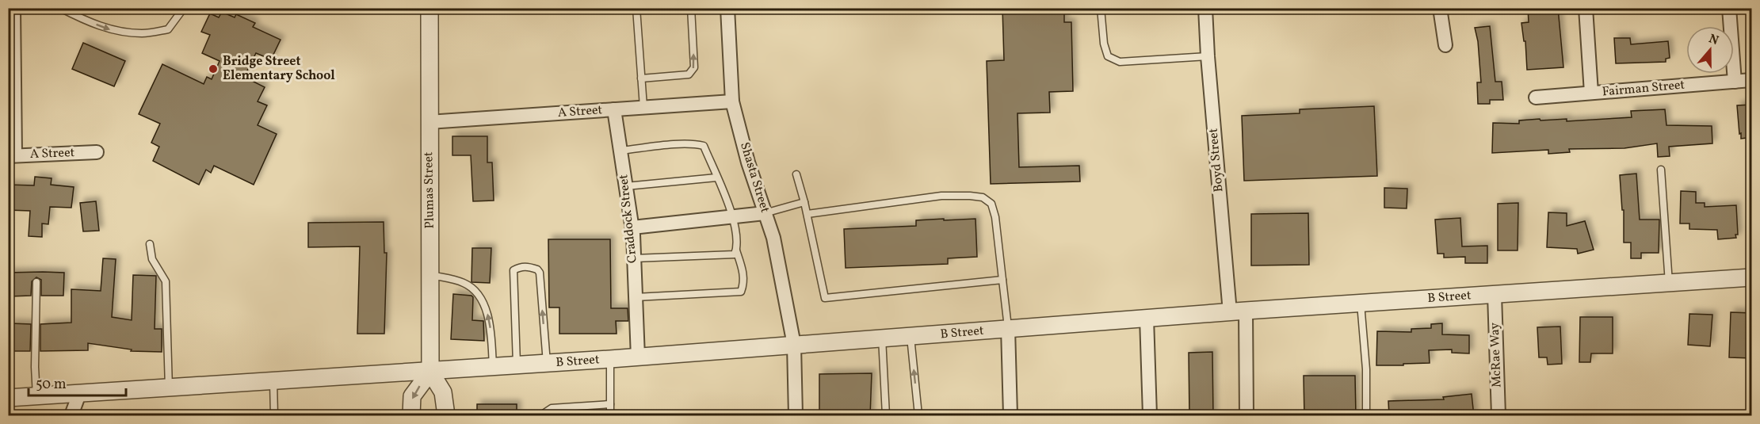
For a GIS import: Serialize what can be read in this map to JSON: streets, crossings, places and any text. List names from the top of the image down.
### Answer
{
  "streets": {
    "street": [
      "Fairman Street",
      "A Street",
      "Boyd Street",
      "Shasta Street",
      "Plumas Street",
      "Craddock Street",
      "B Street",
      "McRae Way"
    ]
  },
  "crossings": [
    ["A Street", "Shasta Street"],
    ["A Street", "Plumas Street"],
    ["A Street", "Craddock Street"],
    ["Boyd Street", "B Street"],
    ["Shasta Street", "B Street"],
    ["Plumas Street", "B Street"],
    ["Craddock Street", "B Street"],
    ["B Street", "McRae Way"]
  ],
  "places": ["Bridge Street Elementary School"],
  "scale_bar": "50 m",
  "north": "top"
}
